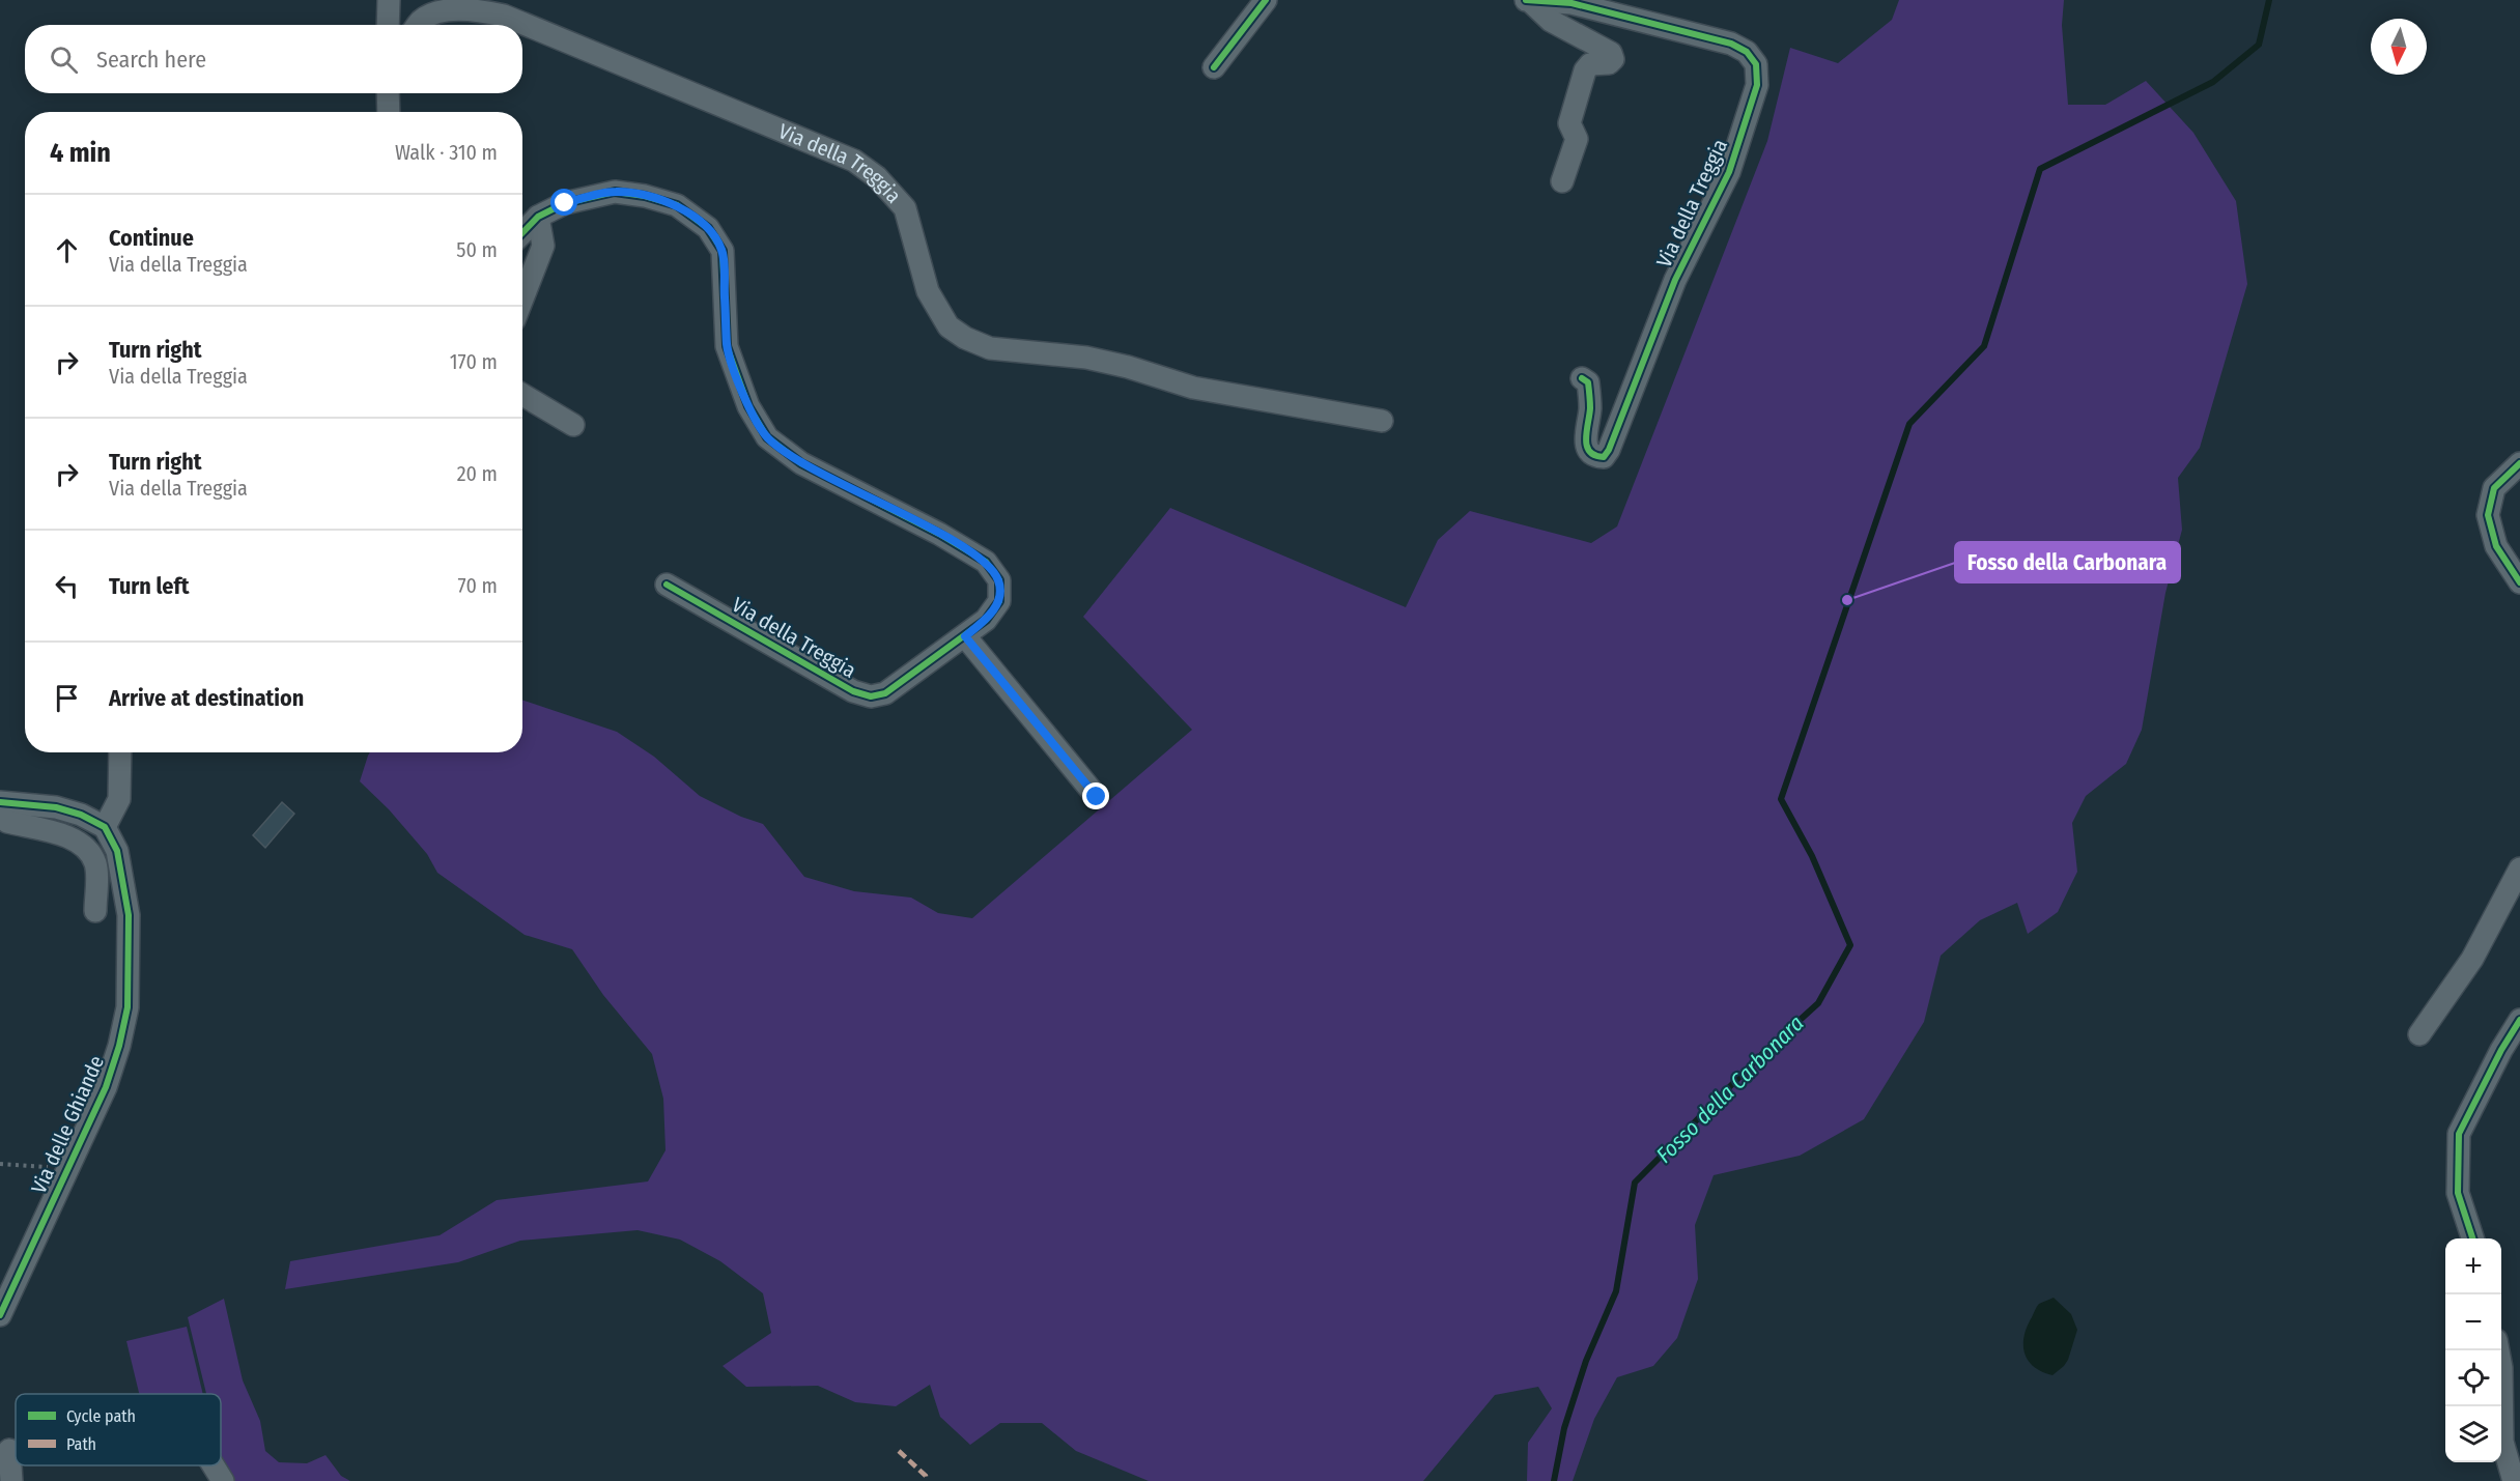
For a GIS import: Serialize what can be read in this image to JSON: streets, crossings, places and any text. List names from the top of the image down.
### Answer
{
  "streets": {
    "street": ["Via della Treggia", "Via delle Ghiande"]
  },
  "water": ["Fosso della Carbonara"],
  "places": ["Fosso della Carbonara"],
  "legend": ["Cycle path", "Path"],
  "north": "bottom",
  "page": {
    "search": "Search here",
    "heading": ["4 min", "Walk · 310 m"],
    "list": [
      ["Continue", "Via della Treggia", "50 m"],
      ["Turn right", "Via della Treggia", "170 m"],
      ["Turn right", "Via della Treggia", "20 m"],
      ["Turn left", "70 m"],
      "Arrive at destination"
    ],
    "map_buttons": ["+", "−"]
  }
}
